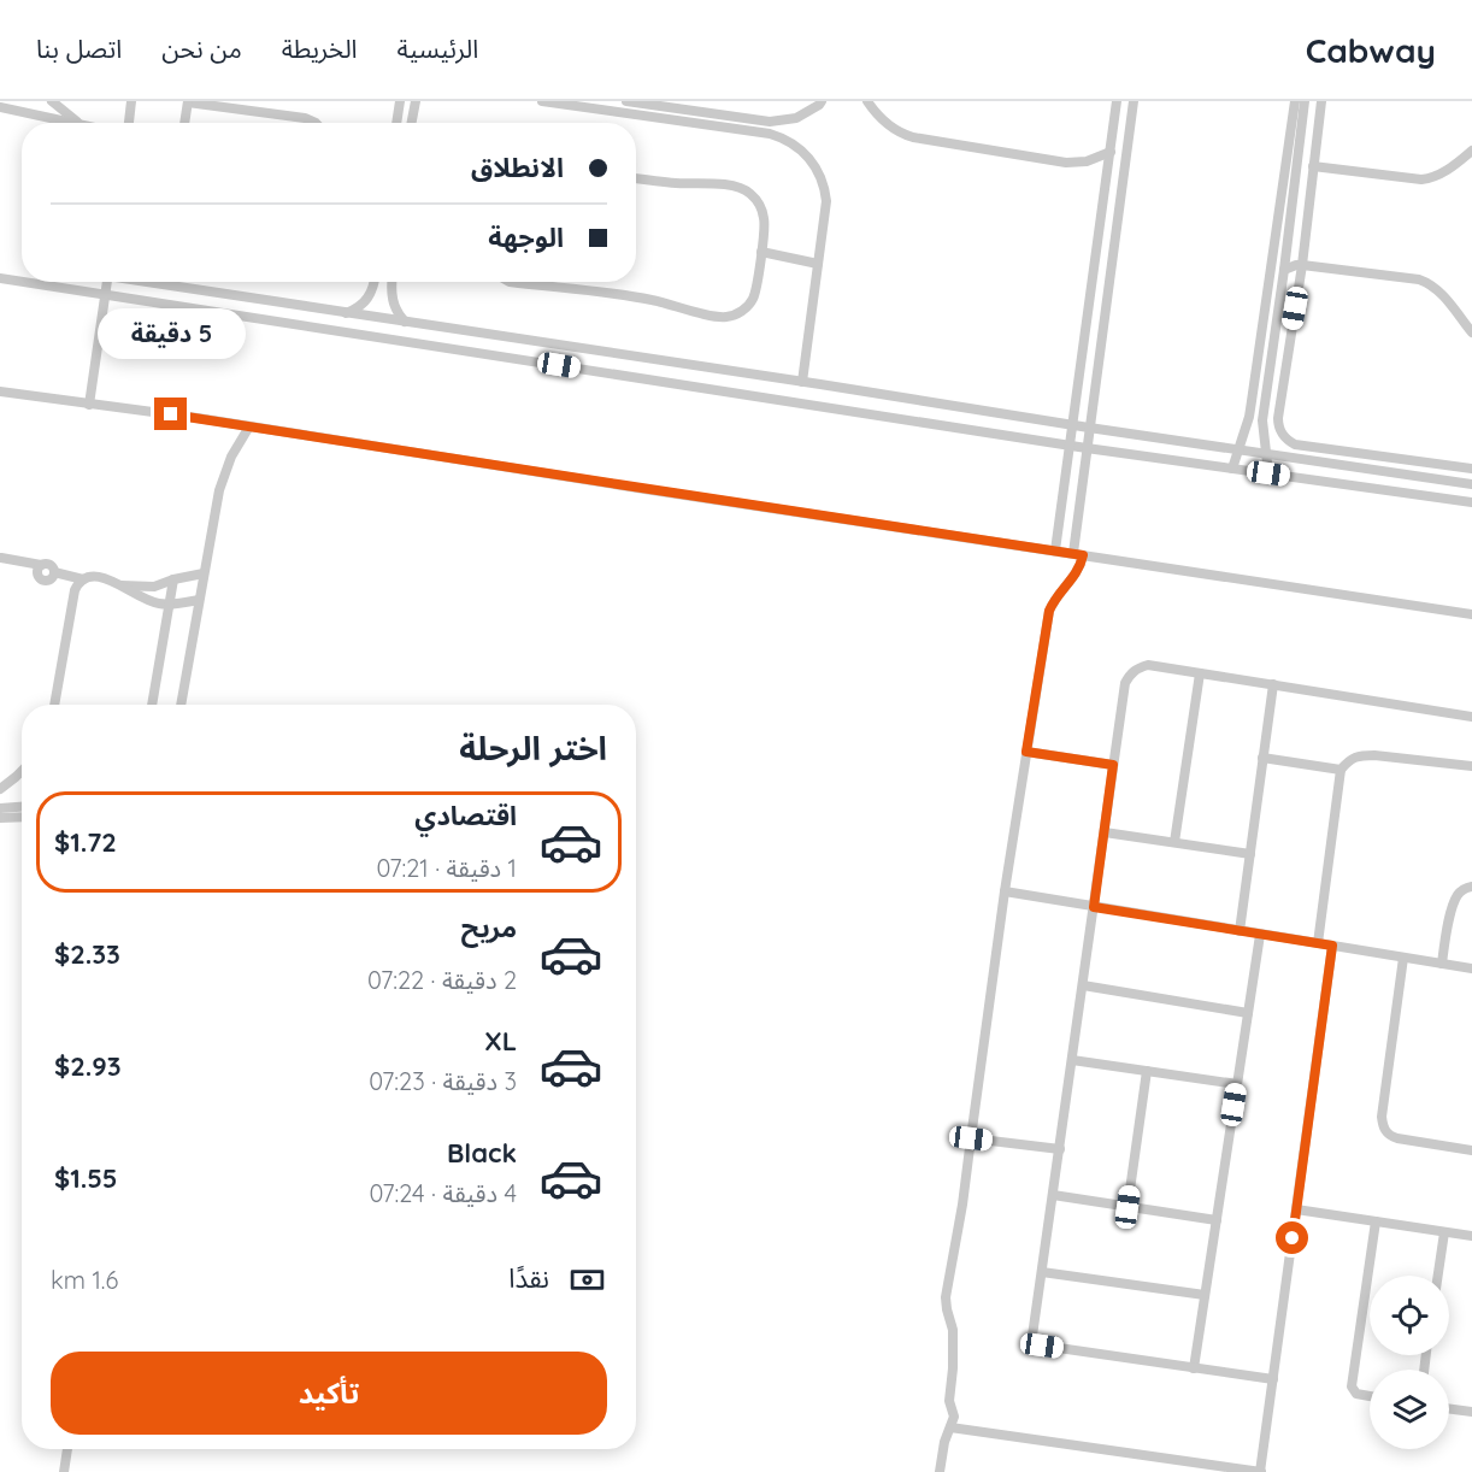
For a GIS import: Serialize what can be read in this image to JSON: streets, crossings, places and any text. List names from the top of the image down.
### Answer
{
  "page": {
    "header": "Cabway",
    "nav": [
      "الرئيسية",
      "الخريطة",
      "من نحن",
      "اتصل بنا"
    ],
    "banner": ["الانطلاق", "الوجهة"],
    "bubble": "5 دقيقة",
    "heading": "اختر الرحلة",
    "list": [
      {
        "name": "اقتصادي",
        "note": "1 دقيقة · 07:21",
        "value": "$1.72"
      },
      {
        "name": "مريح",
        "note": "2 دقيقة · 07:22",
        "value": "$2.33"
      },
      {
        "name": "XL",
        "note": "3 دقيقة · 07:23",
        "value": "$2.93"
      },
      {
        "name": "Black",
        "note": "4 دقيقة · 07:24",
        "value": "$1.55"
      }
    ],
    "pay": ["نقدًا", "1.6 km"],
    "buttons": "تأكيد"
  }
}
